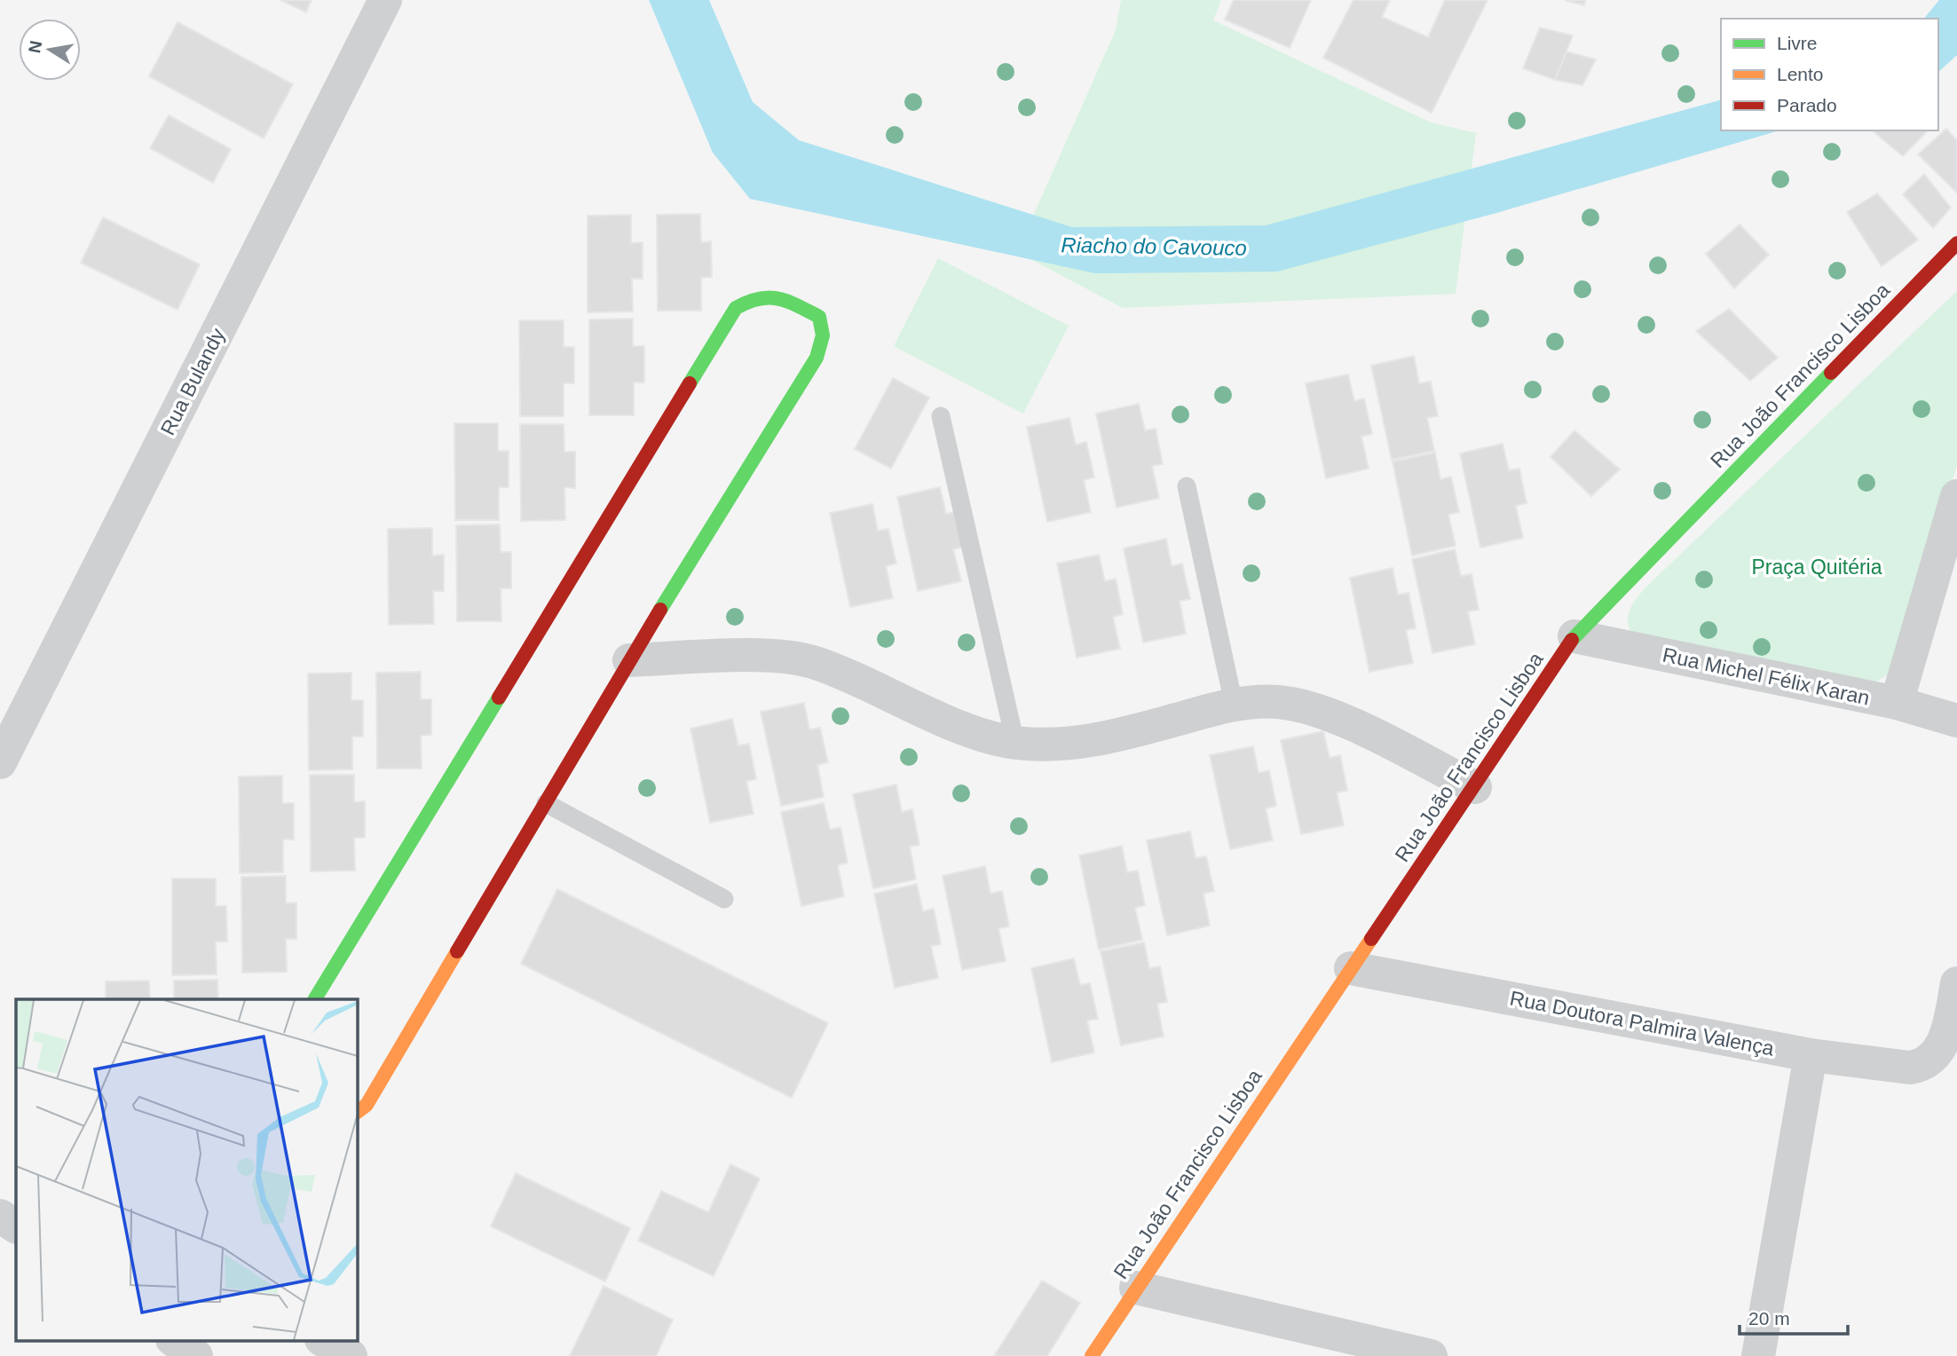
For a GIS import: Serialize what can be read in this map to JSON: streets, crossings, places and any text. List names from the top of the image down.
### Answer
{
  "streets": {
    "street": [
      "Rua João Francisco Lisboa",
      "Rua Bulandy",
      "Rua Michel Félix Karan",
      "Rua Doutora Palmira Valença"
    ]
  },
  "crossings": [
    ["Rua João Francisco Lisboa", "Rua Michel Félix Karan"],
    ["Rua João Francisco Lisboa", "Rua Doutora Palmira Valença"]
  ],
  "water": ["Riacho do Cavouco"],
  "parks": ["Praça Quitéria"],
  "legend": ["Livre", "Lento", "Parado"],
  "scale_bar": "20 m",
  "north": "left"
}
